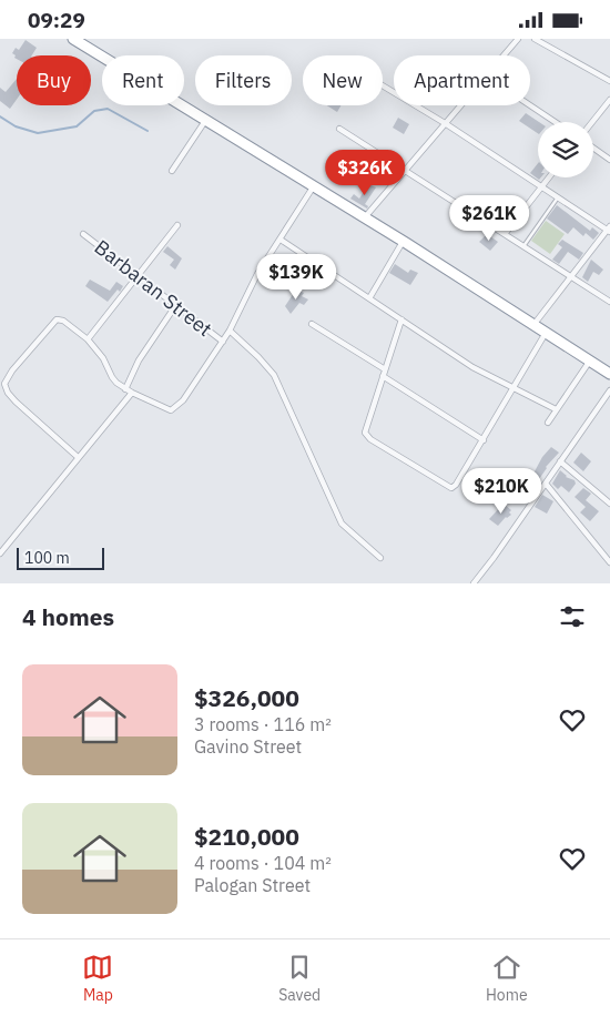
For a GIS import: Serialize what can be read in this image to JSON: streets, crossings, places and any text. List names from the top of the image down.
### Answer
{
  "streets": {
    "street": ["Barbaran Street"]
  },
  "scale_bar": "100 m",
  "page": {
    "status": "09:29",
    "chip": [
      "Buy",
      "Rent",
      "Filters",
      "New",
      "Apartment"
    ],
    "price": [
      "$326K",
      "$261K",
      "$139K",
      "$210K"
    ],
    "scale": "100 m",
    "heading": "4 homes",
    "list": [
      {
        "name": "$326,000",
        "note": "3 rooms · 116 m² · Gavino Street"
      },
      {
        "name": "$210,000",
        "note": "4 rooms · 104 m² · Palogan Street"
      }
    ],
    "tabs": ["Map", "Saved", "Home"]
  }
}
